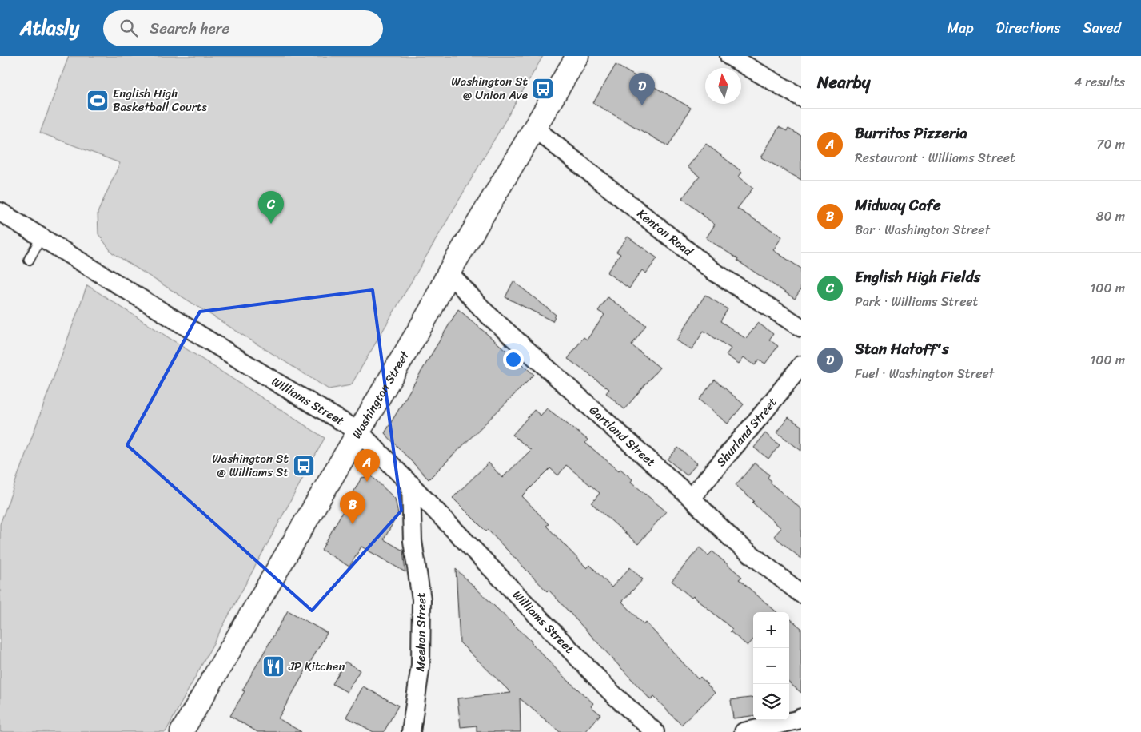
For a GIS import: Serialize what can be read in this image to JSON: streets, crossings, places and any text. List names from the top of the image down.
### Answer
{
  "streets": {
    "main road": ["Washington Street"],
    "street": [
      "Kenton Road",
      "Williams Street",
      "Shurland Street",
      "Gartland Street",
      "Meehan Street"
    ]
  },
  "crossings": [
    ["Kenton Road", "Washington Street"],
    ["Washington Street", "Williams Street"],
    ["Washington Street", "Gartland Street"],
    ["Williams Street", "Meehan Street"],
    ["Shurland Street", "Gartland Street"]
  ],
  "places": {
    "bus stop": ["Washington St @ Union Ave", "Washington St @ Williams St"],
    "sports": ["English High Basketball Courts"],
    "restaurant": ["JP Kitchen"]
  },
  "north": "top",
  "page": {
    "header": "Atlasly",
    "search": "Search here",
    "nav": ["Map", "Directions", "Saved"],
    "heading": ["Nearby", "4 results"],
    "pins": [
      "D",
      "C",
      "A",
      "B"
    ],
    "list": [
      {
        "mark": "A",
        "name": "Burritos Pizzeria",
        "note": "Restaurant · Williams Street",
        "value": "70 m"
      },
      {
        "mark": "B",
        "name": "Midway Cafe",
        "note": "Bar · Washington Street",
        "value": "80 m"
      },
      {
        "mark": "C",
        "name": "English High Fields",
        "note": "Park · Williams Street",
        "value": "100 m"
      },
      {
        "mark": "D",
        "name": "Stan Hatoff's",
        "note": "Fuel · Washington Street",
        "value": "100 m"
      }
    ],
    "map_buttons": ["+", "−"]
  }
}
